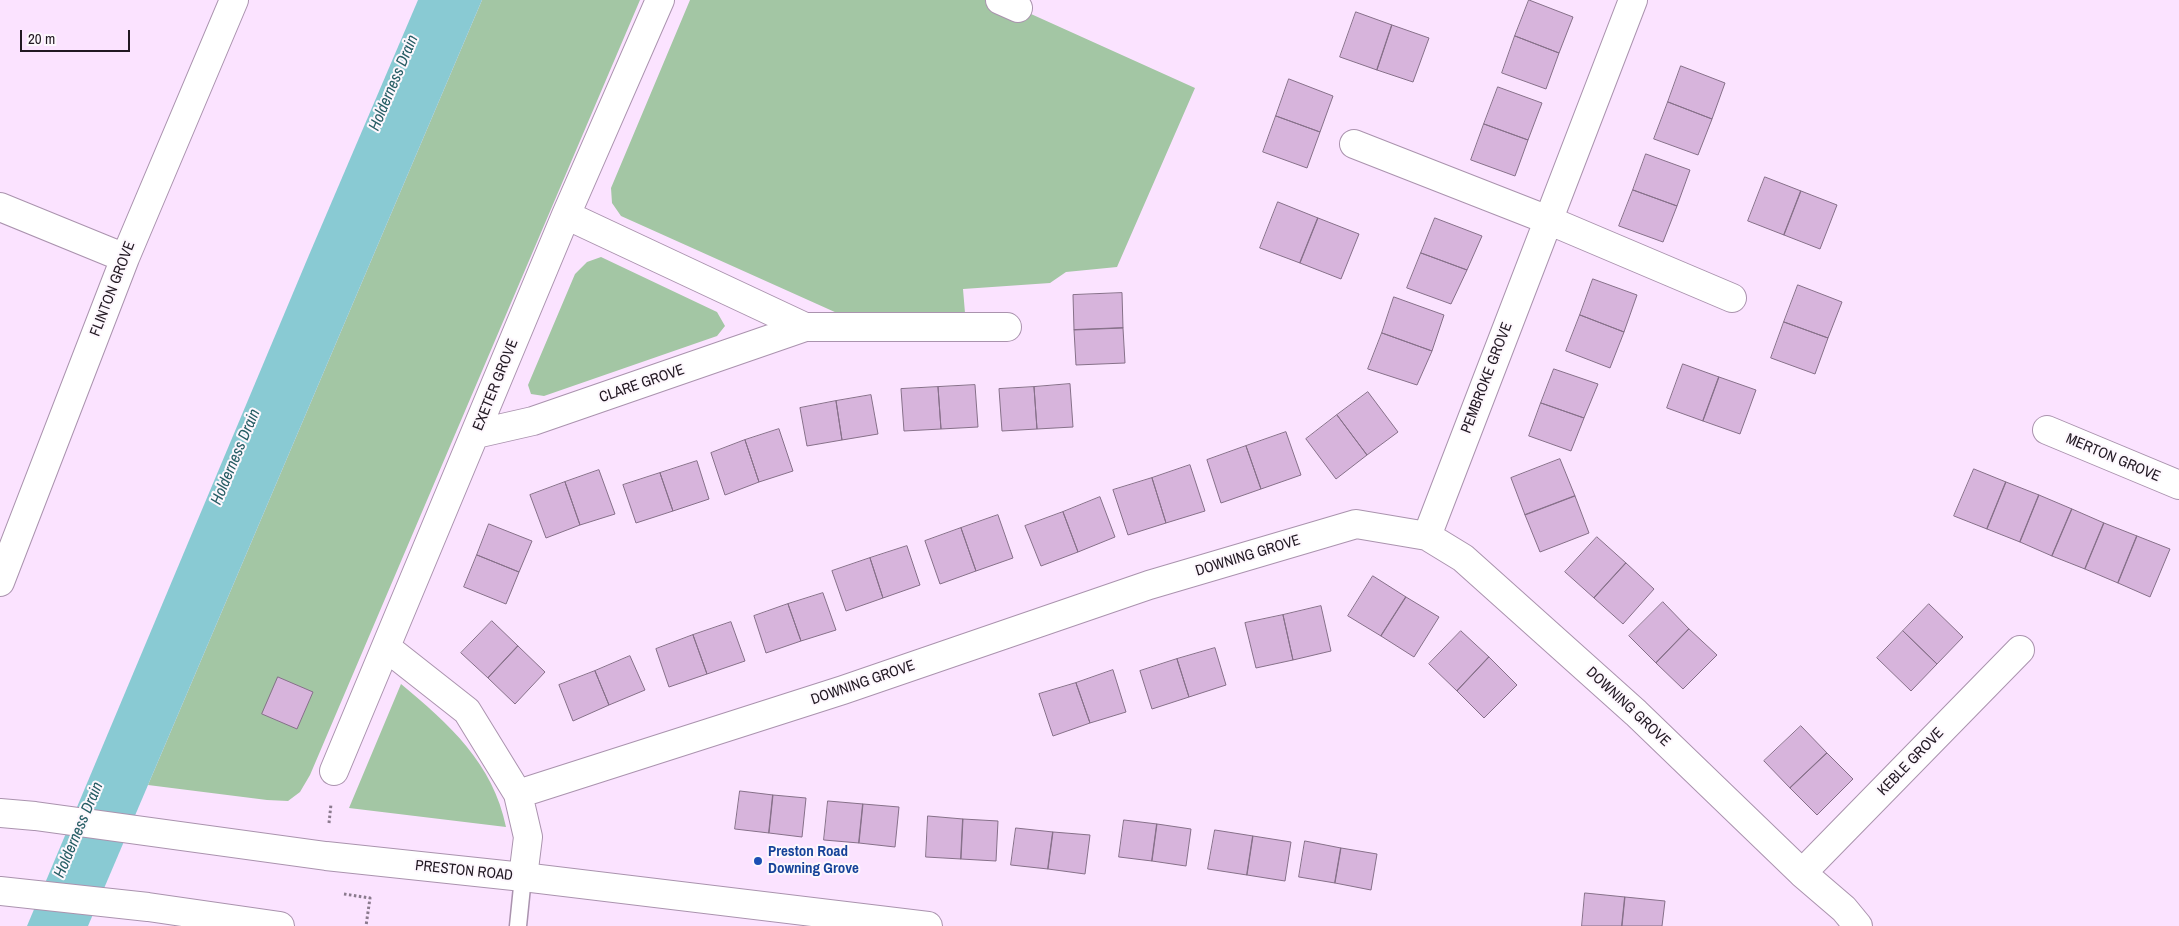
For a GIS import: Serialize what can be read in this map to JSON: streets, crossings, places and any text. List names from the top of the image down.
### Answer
{
  "streets": {
    "street": [
      "FLINTON GROVE",
      "PEMBROKE GROVE",
      "CLARE GROVE",
      "EXETER GROVE",
      "MERTON GROVE",
      "DOWNING GROVE",
      "KEBLE GROVE",
      "PRESTON ROAD"
    ]
  },
  "crossings": [
    ["PEMBROKE GROVE", "DOWNING GROVE"],
    ["CLARE GROVE", "EXETER GROVE"],
    ["DOWNING GROVE", "KEBLE GROVE"]
  ],
  "water": ["Holderness Drain"],
  "places": ["Preston Road Downing Grove"],
  "scale_bar": "20 m"
}
